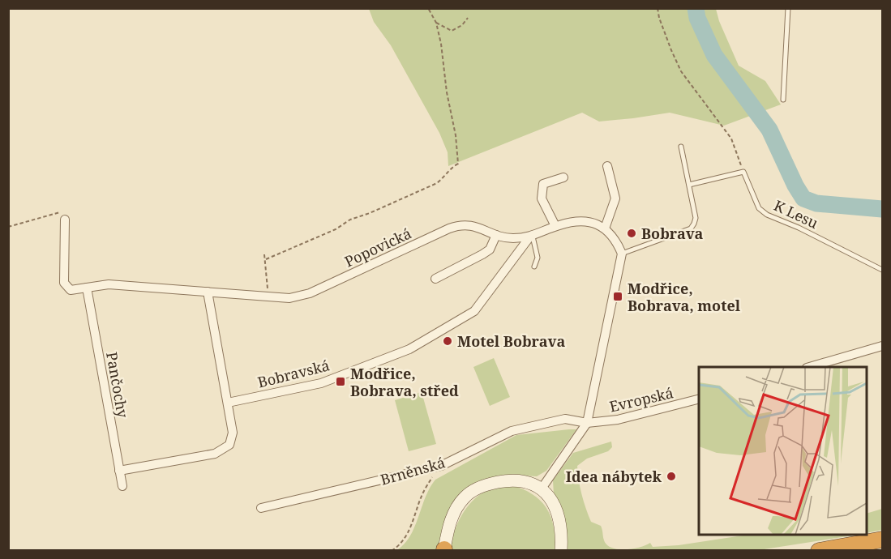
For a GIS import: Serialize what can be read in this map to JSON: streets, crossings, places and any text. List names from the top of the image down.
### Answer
{
  "streets": {
    "street": [
      "Popovická",
      "Bobravská",
      "Pančochy",
      "Evropská",
      "Brněnská"
    ],
    "lane": ["K Lesu"]
  },
  "crossings": [
    ["Popovická", "Bobravská"],
    ["Popovická", "Pančochy"],
    ["Evropská", "Brněnská"]
  ],
  "places": {
    "other": ["Bobrava", "Motel Bobrava", "Idea nábytek"],
    "transit": ["Modřice, Bobrava, motel", "Modřice, Bobrava, střed"]
  }
}
